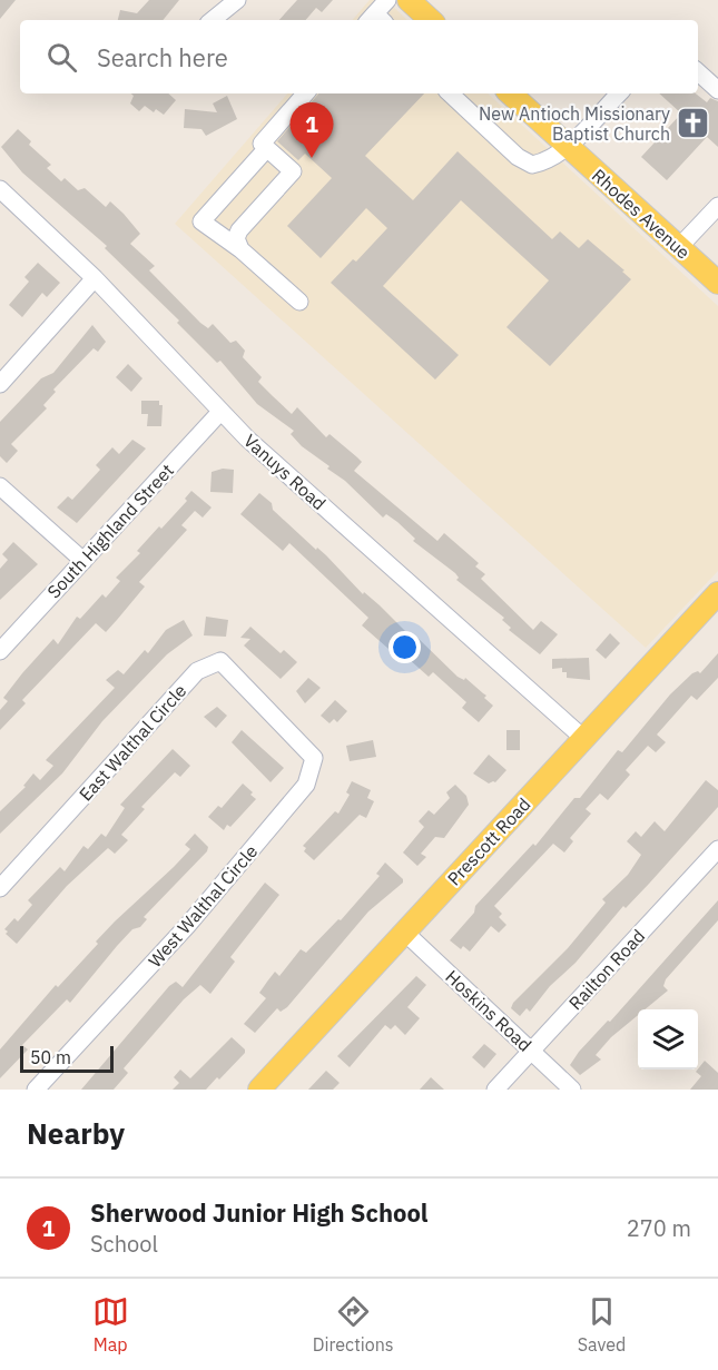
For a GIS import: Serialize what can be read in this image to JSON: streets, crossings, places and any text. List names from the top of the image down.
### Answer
{
  "streets": {
    "main road": ["Rhodes Avenue", "Prescott Road"],
    "street": [
      "Vanuys Road",
      "South Highland Street",
      "East Walthal Circle",
      "West Walthal Circle",
      "Railton Road",
      "Hoskins Road"
    ]
  },
  "crossings": [
    ["Vanuys Road", "South Highland Street"],
    ["Vanuys Road", "Prescott Road"],
    ["East Walthal Circle", "West Walthal Circle"],
    ["Prescott Road", "Hoskins Road"],
    ["Railton Road", "Hoskins Road"]
  ],
  "places": {
    "church": ["New Antioch Missionary Baptist Church"]
  },
  "scale_bar": "50 m",
  "page": {
    "search": "Search here",
    "pins": "1",
    "scale": "50 m",
    "heading": "Nearby",
    "list": [
      {
        "mark": "1",
        "name": "Sherwood Junior High School",
        "note": "School",
        "value": "270 m"
      }
    ],
    "nav": ["Map", "Directions", "Saved"]
  }
}
